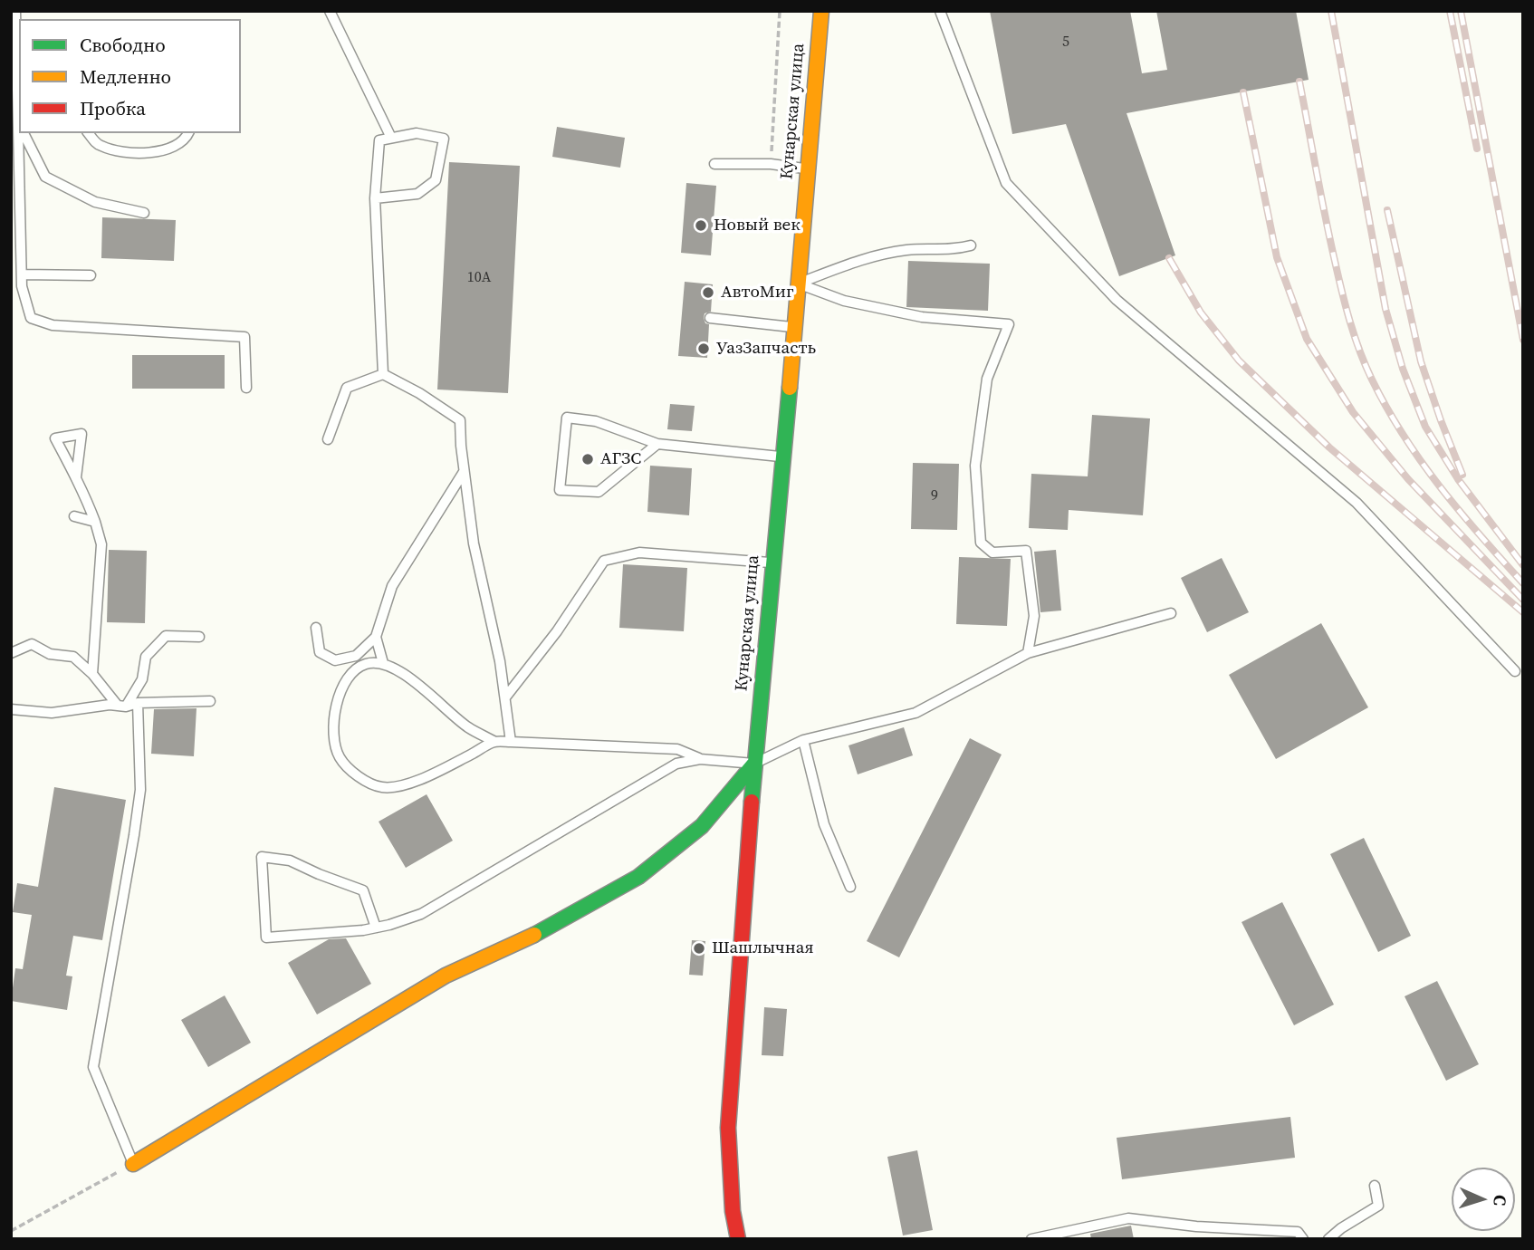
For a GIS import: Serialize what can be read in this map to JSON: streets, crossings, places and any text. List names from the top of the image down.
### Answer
{
  "streets": {
    "main road": ["Кунарская улица"]
  },
  "places": [
    "Новый век",
    "АвтоМиг",
    "УазЗапчасть",
    "АГЗС",
    "Шашлычная"
  ],
  "house_numbers": ["5", "10А", "9"],
  "legend": ["Свободно", "Медленно", "Пробка"],
  "north": "right"
}
